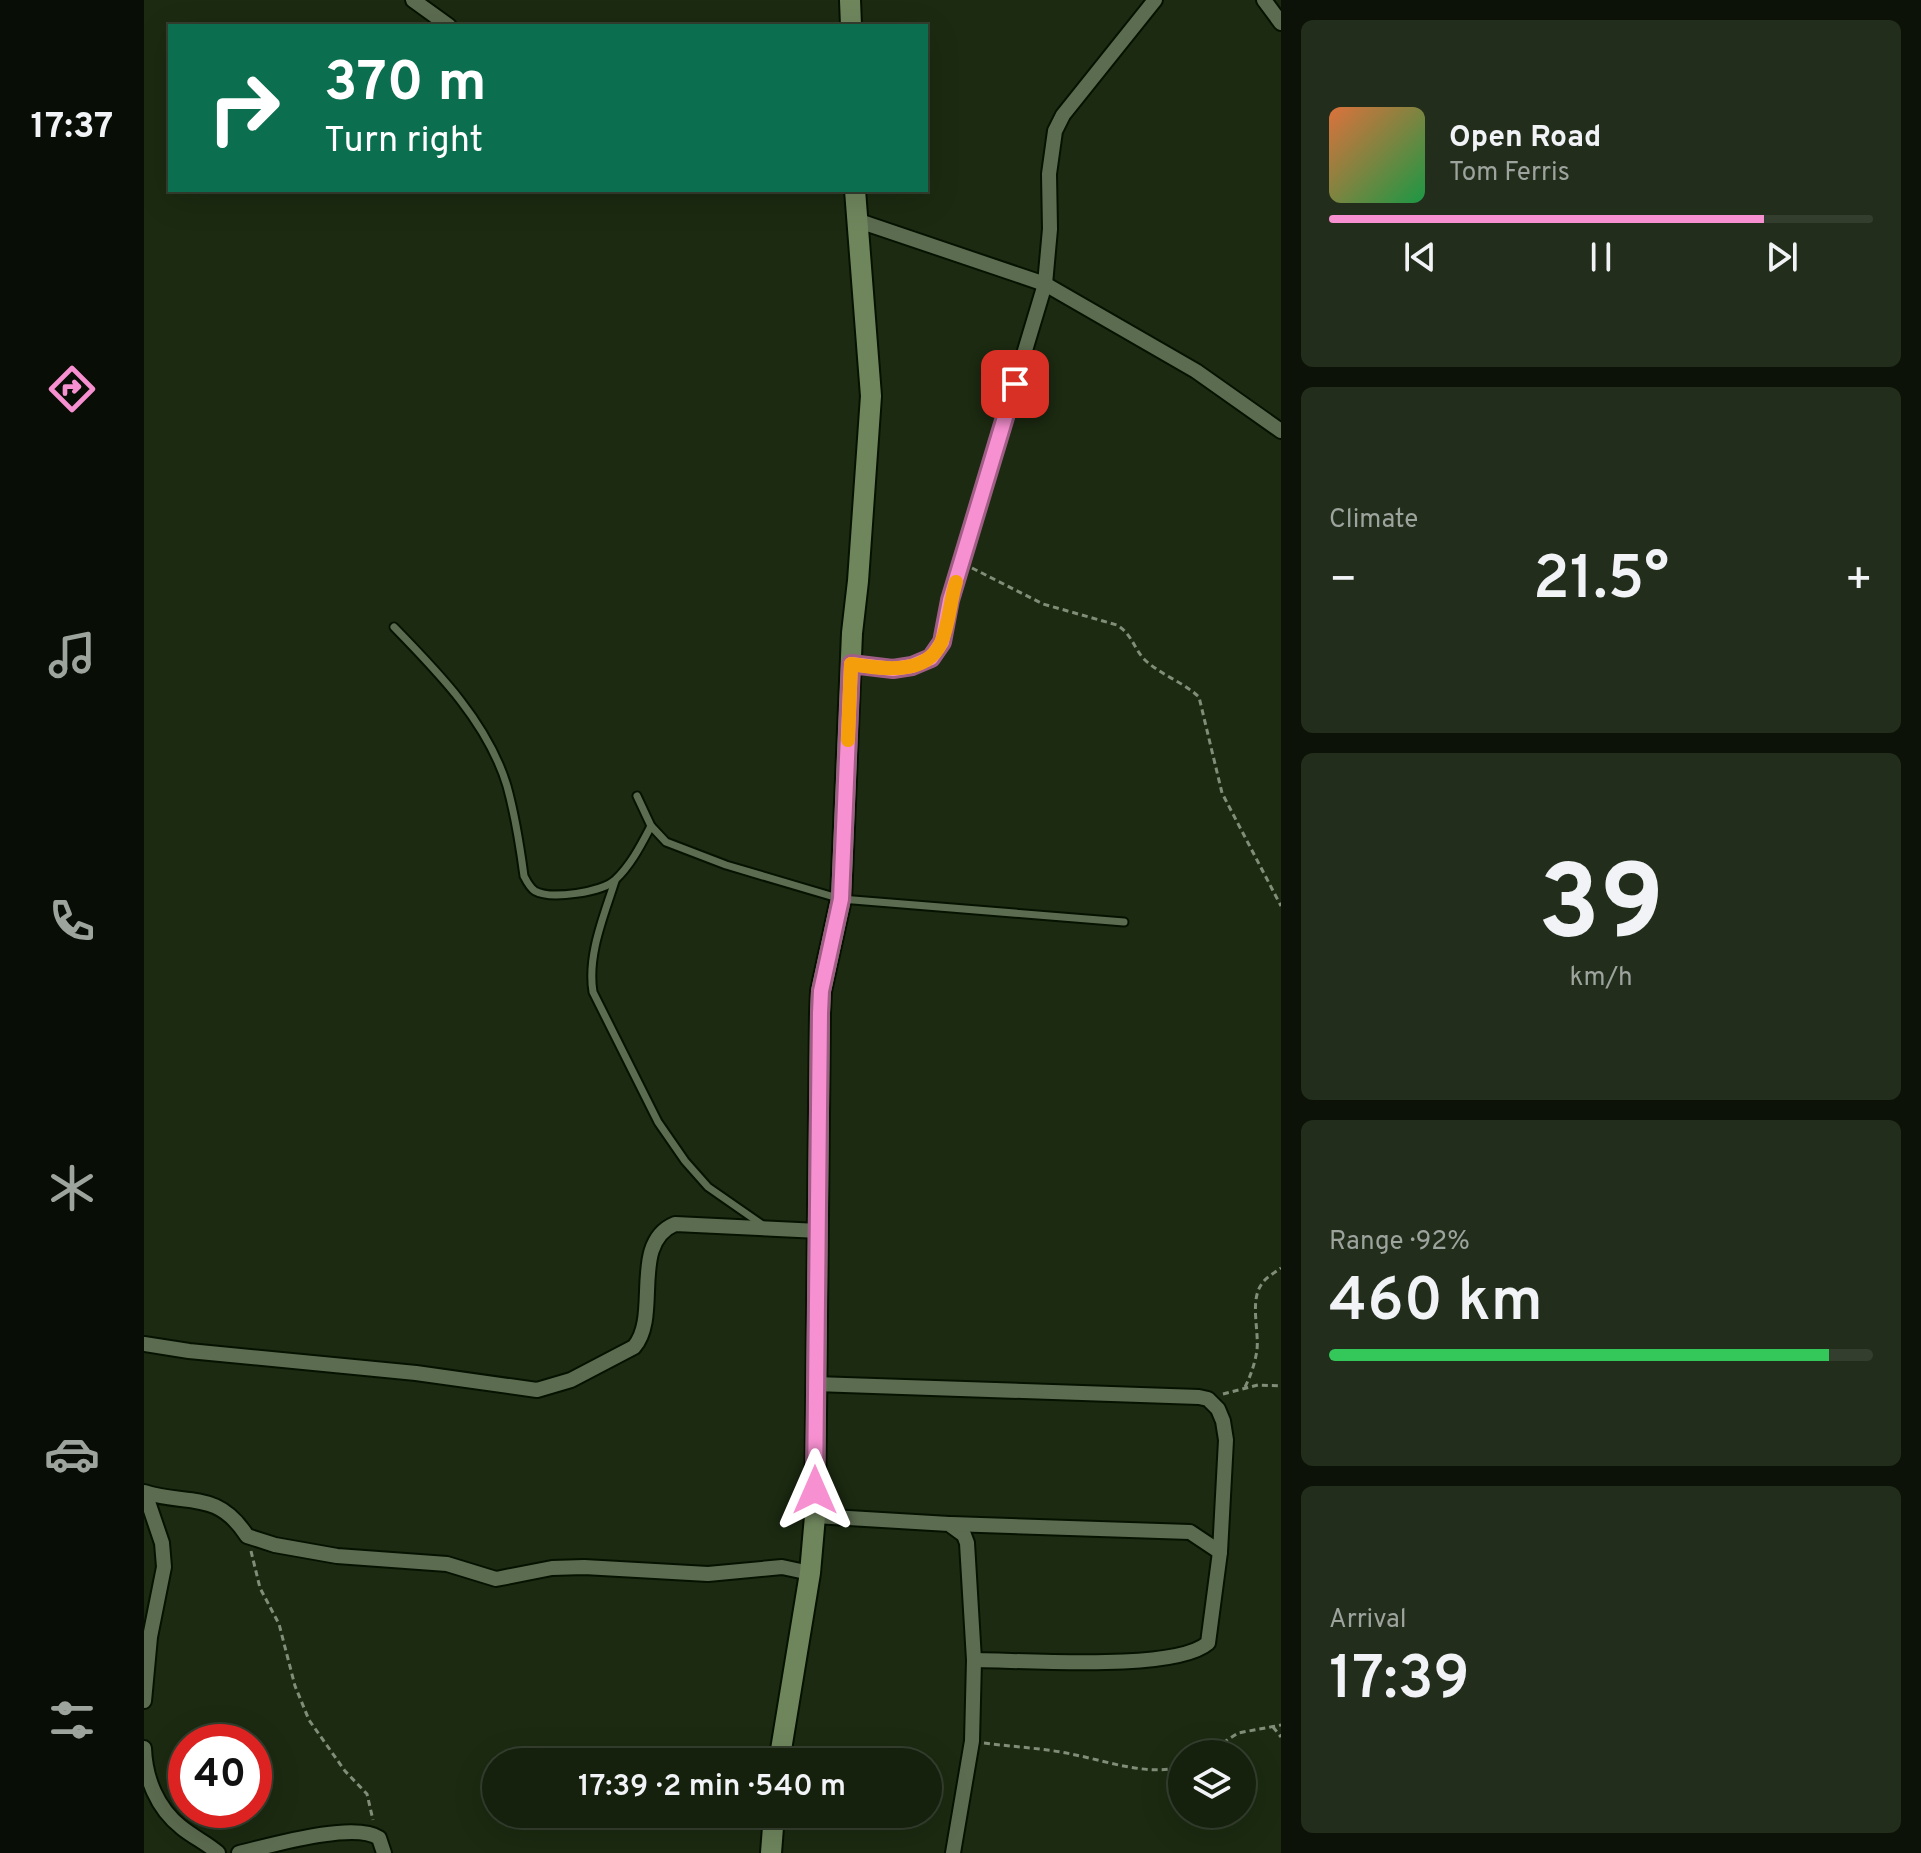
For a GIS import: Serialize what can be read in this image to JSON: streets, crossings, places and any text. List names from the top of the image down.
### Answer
{
  "page": {
    "tabs": "17:37",
    "turn": ["370 m", "Turn right"],
    "song": ["Open Road", "Tom Ferris"],
    "tile": [
      "Climate",
      ["39", "km/h"],
      ["Range · 92%", "460 km"],
      ["Arrival", "17:39"]
    ],
    "heat": ["−", "21.5°", "+"],
    "limit": "40",
    "trip": "17:39 · 2 min · 540 m"
  }
}
